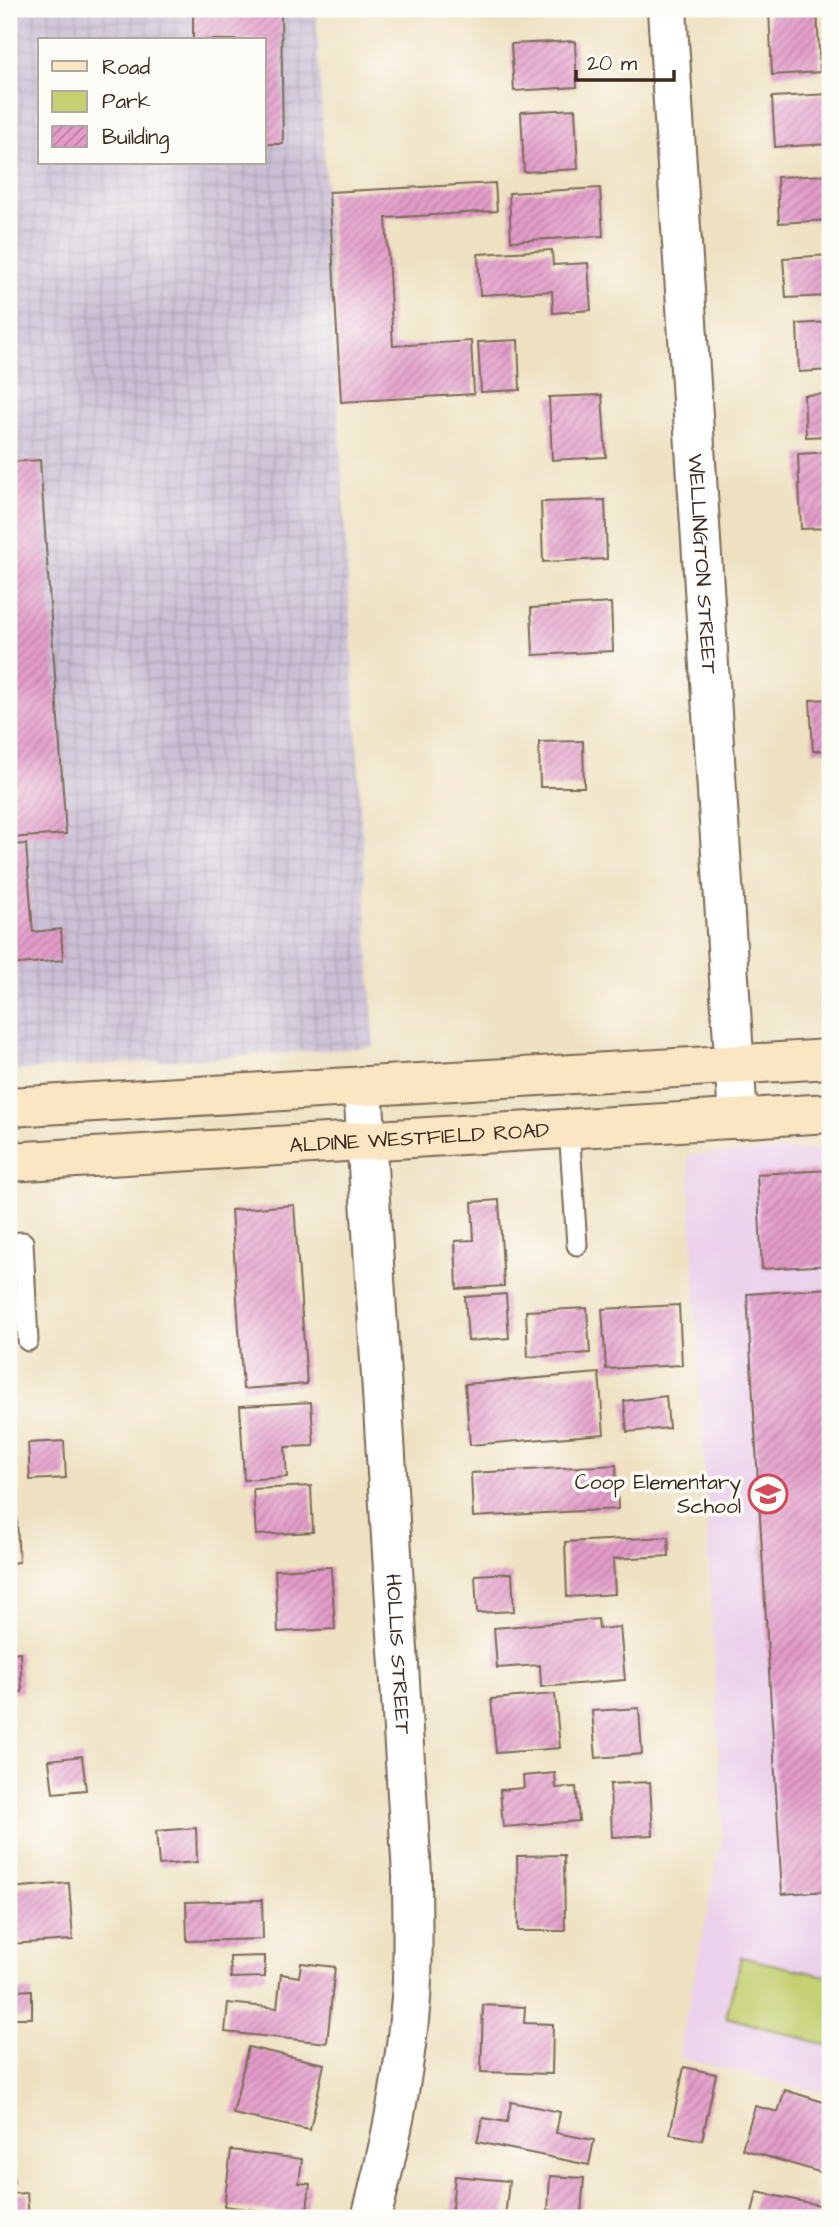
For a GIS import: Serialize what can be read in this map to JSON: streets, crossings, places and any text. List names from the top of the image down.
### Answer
{
  "streets": {
    "main road": ["ALDINE WESTFIELD ROAD"],
    "street": ["WELLINGTON STREET", "HOLLIS STREET"]
  },
  "crossings": [
    ["WELLINGTON STREET", "ALDINE WESTFIELD ROAD"],
    ["ALDINE WESTFIELD ROAD", "HOLLIS STREET"]
  ],
  "places": {
    "school or university": ["Coop Elementary School"]
  },
  "legend": ["Road", "Park", "Building"],
  "scale_bar": "20 m"
}
